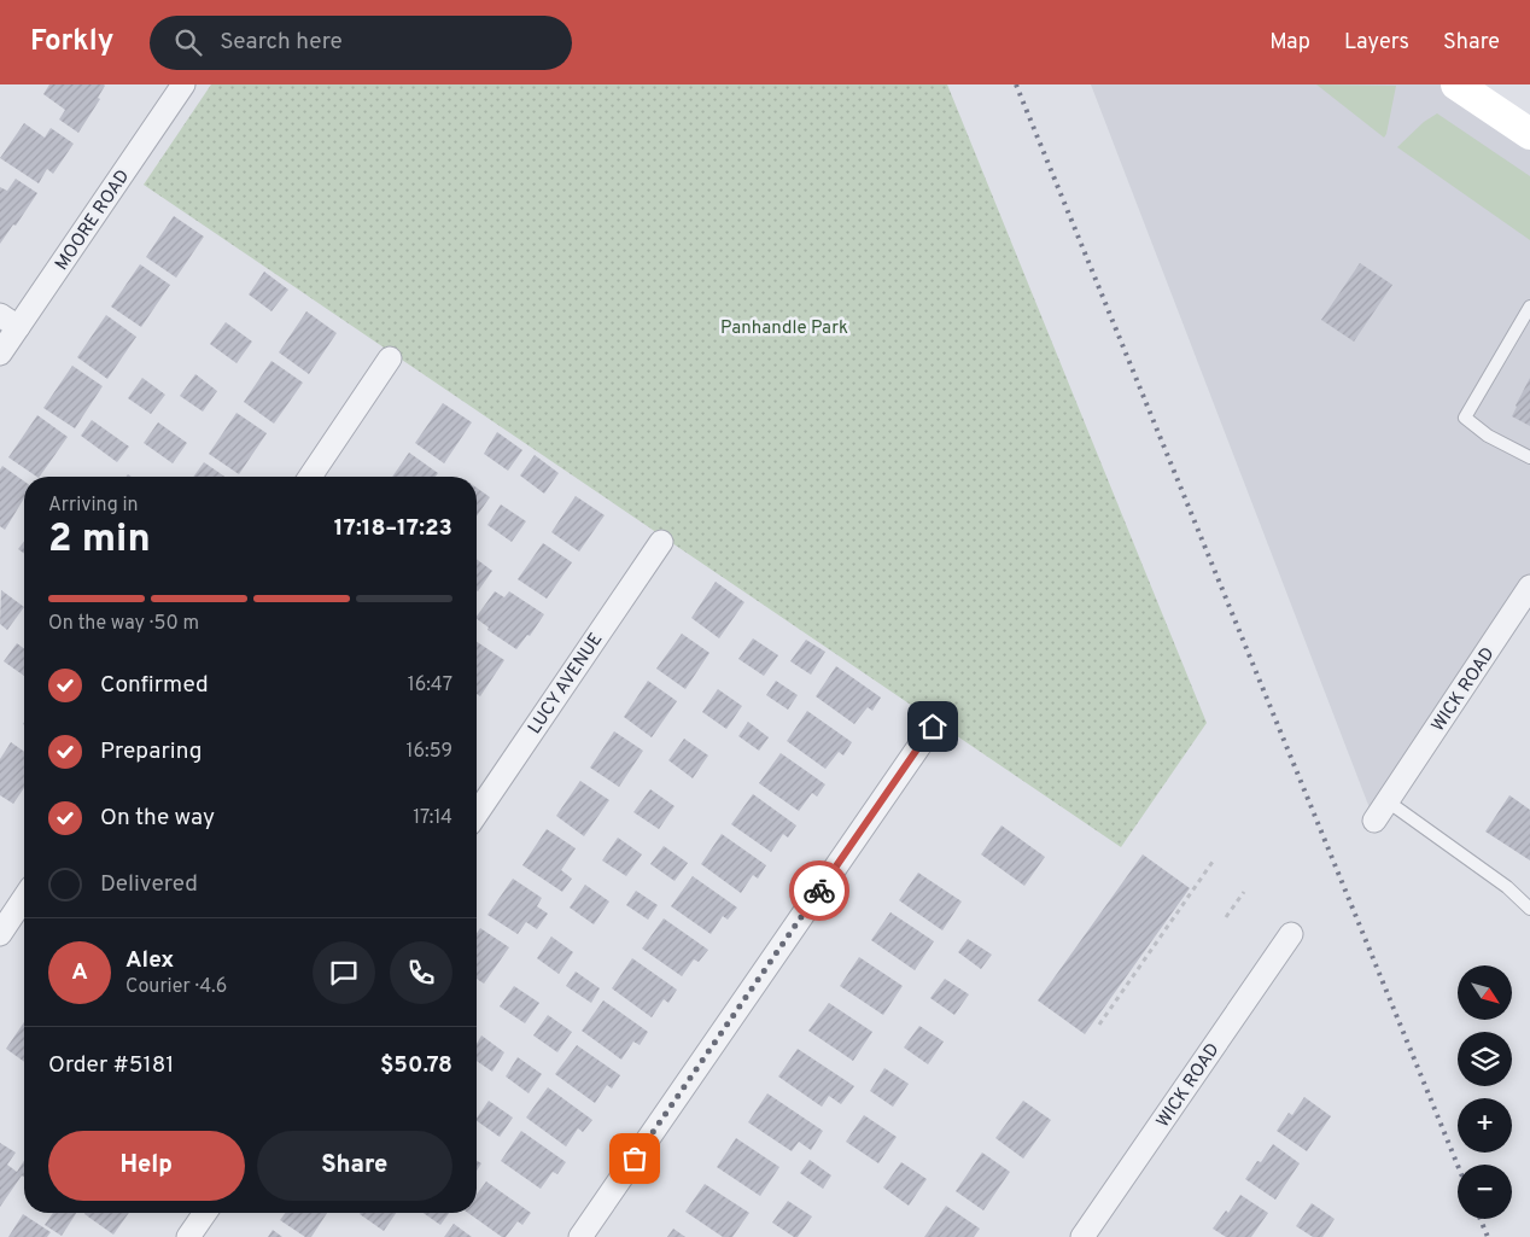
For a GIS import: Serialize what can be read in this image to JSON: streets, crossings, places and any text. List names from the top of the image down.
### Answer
{
  "streets": {
    "street": ["MOORE ROAD", "LUCY AVENUE", "WICK ROAD"]
  },
  "parks": ["Panhandle Park"],
  "north": "bottom right",
  "page": {
    "header": "Forkly",
    "search": "Search here",
    "nav": ["Map", "Layers", "Share"],
    "heading": ["2 min", "Arriving in", "17:18–17:23"],
    "panel": [
      "Alex",
      "Courier · 4.6",
      "Order #5181",
      "$50.78"
    ],
    "bar": "On the way · 50 m",
    "list": [
      ["Confirmed", "16:47"],
      ["Preparing", "16:59"],
      ["On the way", "17:14"],
      "Delivered"
    ],
    "round": "A",
    "map_buttons": ["+", "−"],
    "buttons": ["Help", "Share"]
  }
}
